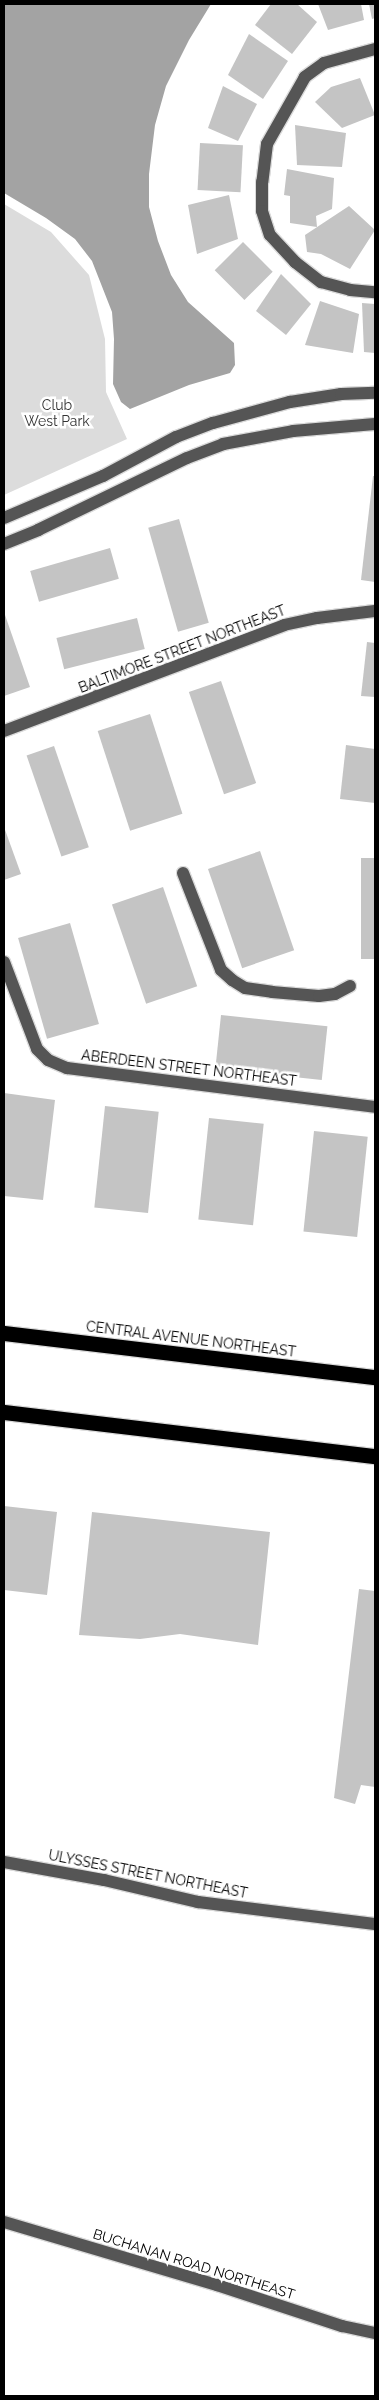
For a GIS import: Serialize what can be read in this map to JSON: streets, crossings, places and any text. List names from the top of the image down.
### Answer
{
  "streets": {
    "highway": ["CENTRAL AVENUE NORTHEAST"],
    "street": [
      "BALTIMORE STREET NORTHEAST",
      "ABERDEEN STREET NORTHEAST",
      "ULYSSES STREET NORTHEAST",
      "BUCHANAN ROAD NORTHEAST"
    ]
  },
  "parks": ["Club West Park"]
}
